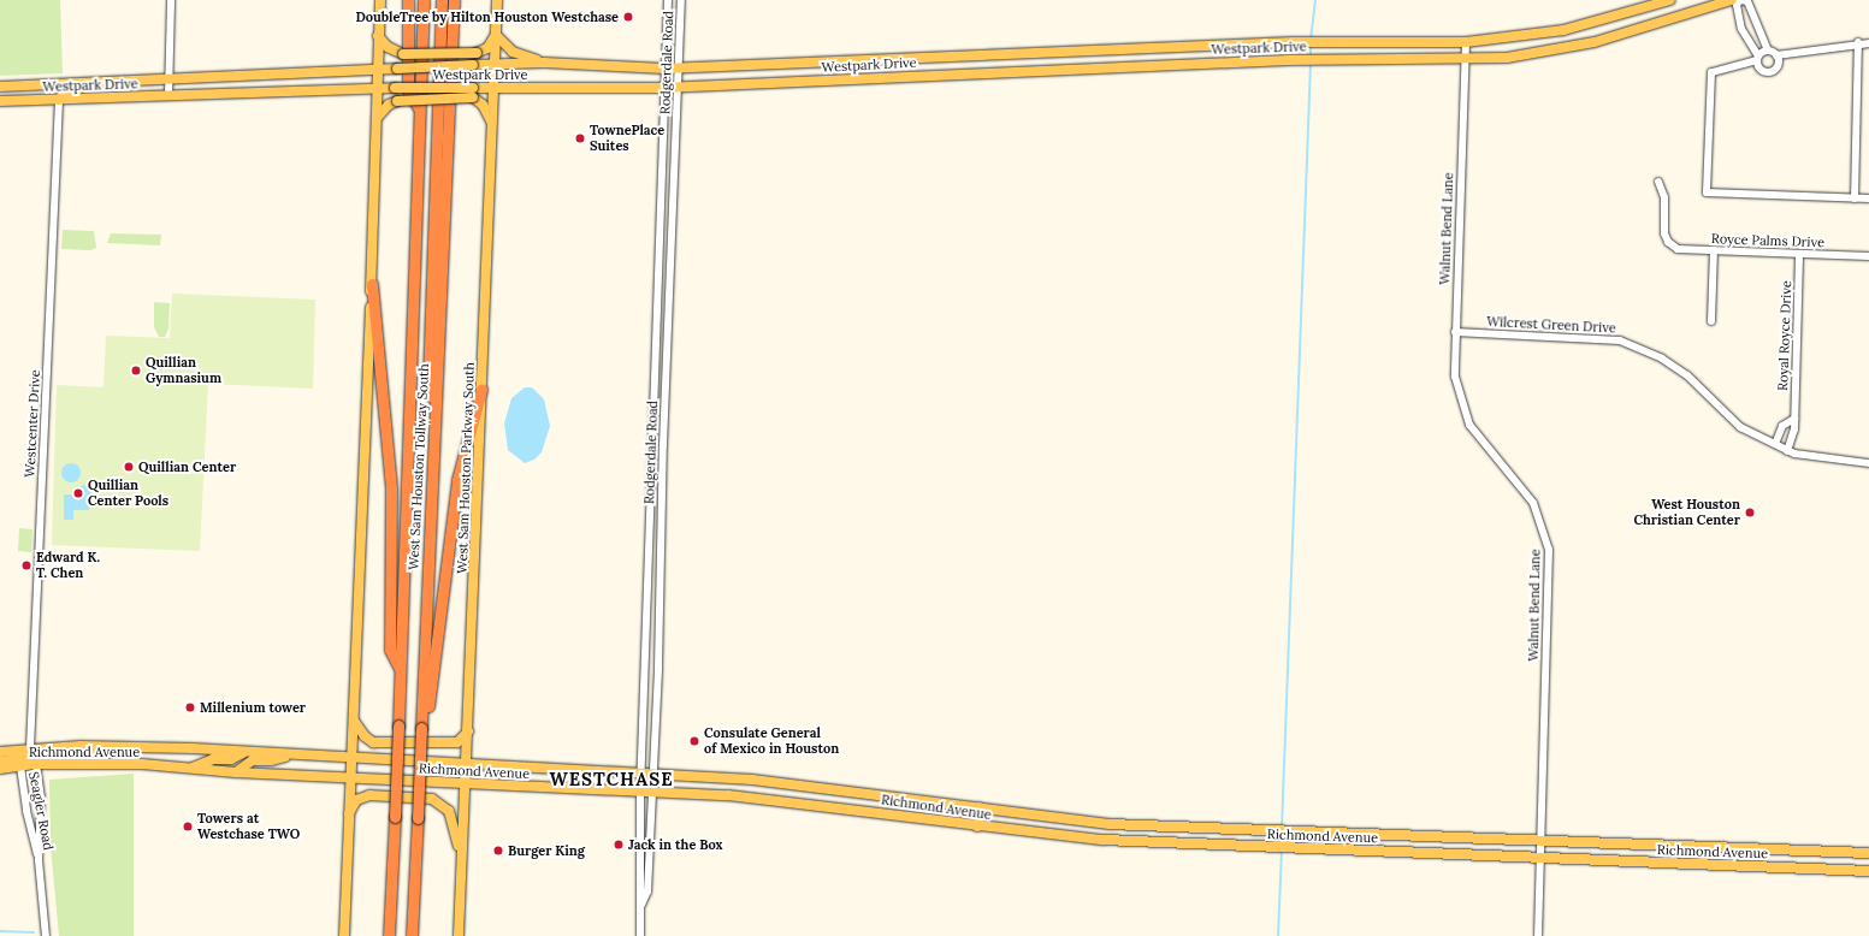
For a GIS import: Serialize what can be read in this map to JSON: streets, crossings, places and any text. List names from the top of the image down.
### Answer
{
  "streets": {
    "highway": ["West Sam Houston Tollway South"],
    "main road": ["Westpark Drive", "West Sam Houston Parkway South", "Richmond Avenue"],
    "street": [
      "Rodgerdale Road",
      "Walnut Bend Lane",
      "Royce Palms Drive",
      "Wilcrest Green Drive",
      "Royal Royce Drive",
      "Westcenter Drive",
      "Seagler Road"
    ]
  },
  "crossings": [
    ["Westpark Drive", "Rodgerdale Road"],
    ["Westpark Drive", "Walnut Bend Lane"],
    ["Westpark Drive", "Westcenter Drive"],
    ["Westpark Drive", "West Sam Houston Parkway South"],
    ["Rodgerdale Road", "Richmond Avenue"],
    ["Walnut Bend Lane", "Wilcrest Green Drive"],
    ["Walnut Bend Lane", "Richmond Avenue"],
    ["Royce Palms Drive", "Royal Royce Drive"],
    ["Wilcrest Green Drive", "Royal Royce Drive"],
    ["Westcenter Drive", "Richmond Avenue"],
    ["West Sam Houston Parkway South", "Richmond Avenue"],
    ["Richmond Avenue", "Seagler Road"]
  ],
  "districts": ["WESTCHASE"],
  "places": [
    "DoubleTree by Hilton Houston Westchase",
    "TownePlace Suites",
    "Quillian Gymnasium",
    "Quillian Center",
    "Quillian Center Pools",
    "West Houston Christian Center",
    "Edward K. T. Chen",
    "Millenium tower",
    "Consulate General of Mexico in Houston",
    "Towers at Westchase TWO",
    "Jack in the Box",
    "Burger King"
  ]
}
